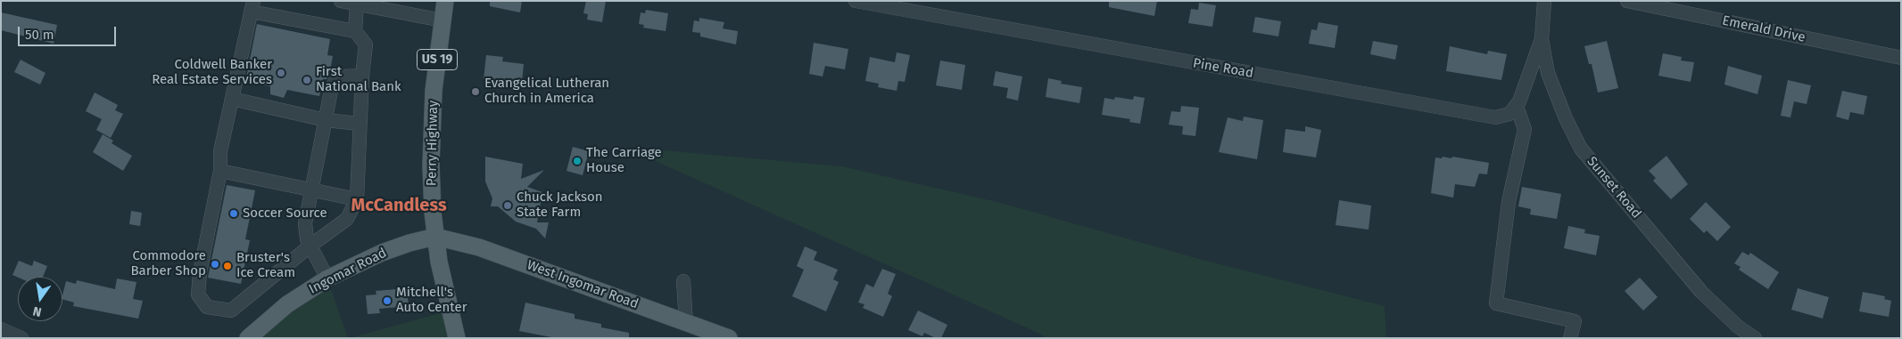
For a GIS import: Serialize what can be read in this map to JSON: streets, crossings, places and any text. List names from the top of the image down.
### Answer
{
  "streets": {
    "main road": [
      "US 19",
      "Perry Highway",
      "Ingomar Road",
      "West Ingomar Road"
    ],
    "street": ["Emerald Drive", "Pine Road", "Sunset Road"]
  },
  "crossings": [
    ["Perry Highway", "Ingomar Road"],
    ["Perry Highway", "West Ingomar Road"],
    ["Ingomar Road", "West Ingomar Road"]
  ],
  "districts": ["McCandless"],
  "places": [
    "Coldwell Banker Real Estate Services",
    "First National Bank",
    "Evangelical Lutheran Church in America",
    "The Carriage House",
    "Chuck Jackson State Farm",
    "Soccer Source",
    "Commodore Barber Shop",
    "Bruster's Ice Cream",
    "Mitchell's Auto Center"
  ],
  "scale_bar": "50 m",
  "north": "bottom"
}
